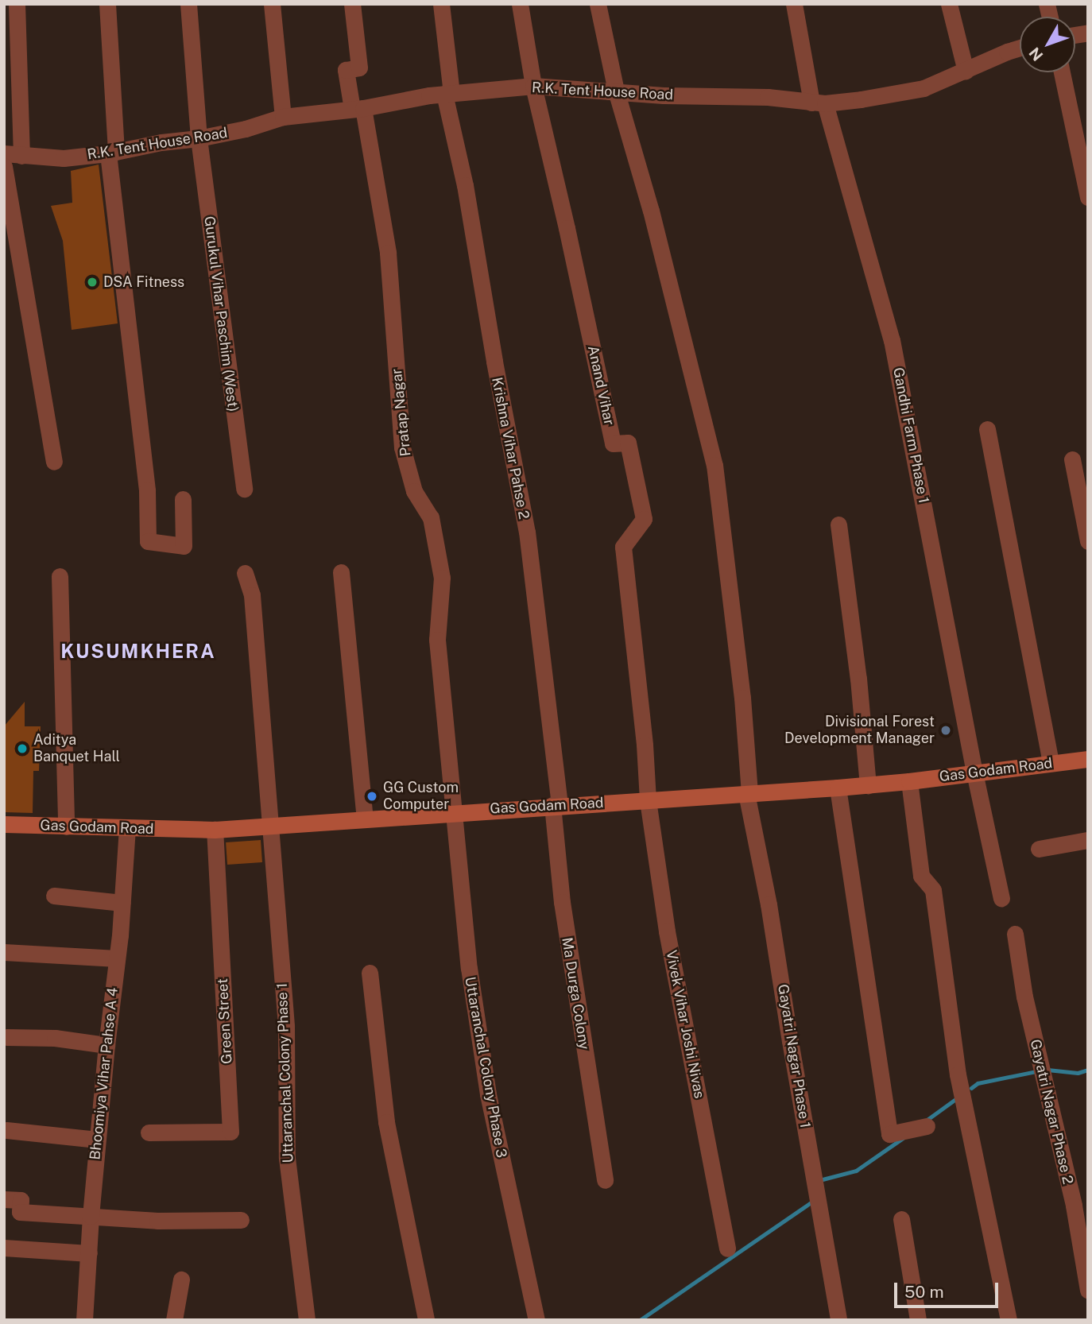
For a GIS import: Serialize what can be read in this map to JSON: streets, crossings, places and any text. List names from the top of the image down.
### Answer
{
  "streets": {
    "main road": ["Gas Godam Road"],
    "street": [
      "R.K. Tent House Road",
      "Gurukul Vihar Paschim (West)",
      "Anand Vihar",
      "Pratap Nagar",
      "Gandhi Farm Phase 1",
      "Krishna Vihar Pahse 2",
      "Ma Durga Colony",
      "Green Street",
      "Vivek Vihar Joshi Nivas",
      "Gayatri Nagar Phase 1",
      "Uttaranchal Colony Phase 3",
      "Uttaranchal Colony Phase 1",
      "Bhoomiya Vihar Pahse A 4",
      "Gayatri Nagar Phase 2"
    ]
  },
  "crossings": [
    ["R.K. Tent House Road", "Gurukul Vihar Paschim (West)"],
    ["R.K. Tent House Road", "Anand Vihar"],
    ["R.K. Tent House Road", "Pratap Nagar"],
    ["R.K. Tent House Road", "Gandhi Farm Phase 1"],
    ["R.K. Tent House Road", "Krishna Vihar Pahse 2"],
    ["R.K. Tent House Road", "Gayatri Nagar Phase 1"],
    ["Anand Vihar", "Gas Godam Road"],
    ["Anand Vihar", "Vivek Vihar Joshi Nivas"],
    ["Pratap Nagar", "Gas Godam Road"],
    ["Pratap Nagar", "Uttaranchal Colony Phase 3"],
    ["Gandhi Farm Phase 1", "Gas Godam Road"],
    ["Krishna Vihar Pahse 2", "Gas Godam Road"],
    ["Krishna Vihar Pahse 2", "Ma Durga Colony"],
    ["Gas Godam Road", "Ma Durga Colony"],
    ["Gas Godam Road", "Green Street"],
    ["Gas Godam Road", "Vivek Vihar Joshi Nivas"],
    ["Gas Godam Road", "Gayatri Nagar Phase 1"],
    ["Gas Godam Road", "Uttaranchal Colony Phase 3"],
    ["Gas Godam Road", "Uttaranchal Colony Phase 1"],
    ["Gas Godam Road", "Bhoomiya Vihar Pahse A 4"]
  ],
  "districts": ["KUSUMKHERA"],
  "places": [
    "DSA Fitness",
    "Divisional Forest Development Manager",
    "Aditya Banquet Hall",
    "GG Custom Computer"
  ],
  "scale_bar": "50 m",
  "north": "bottom left"
}
